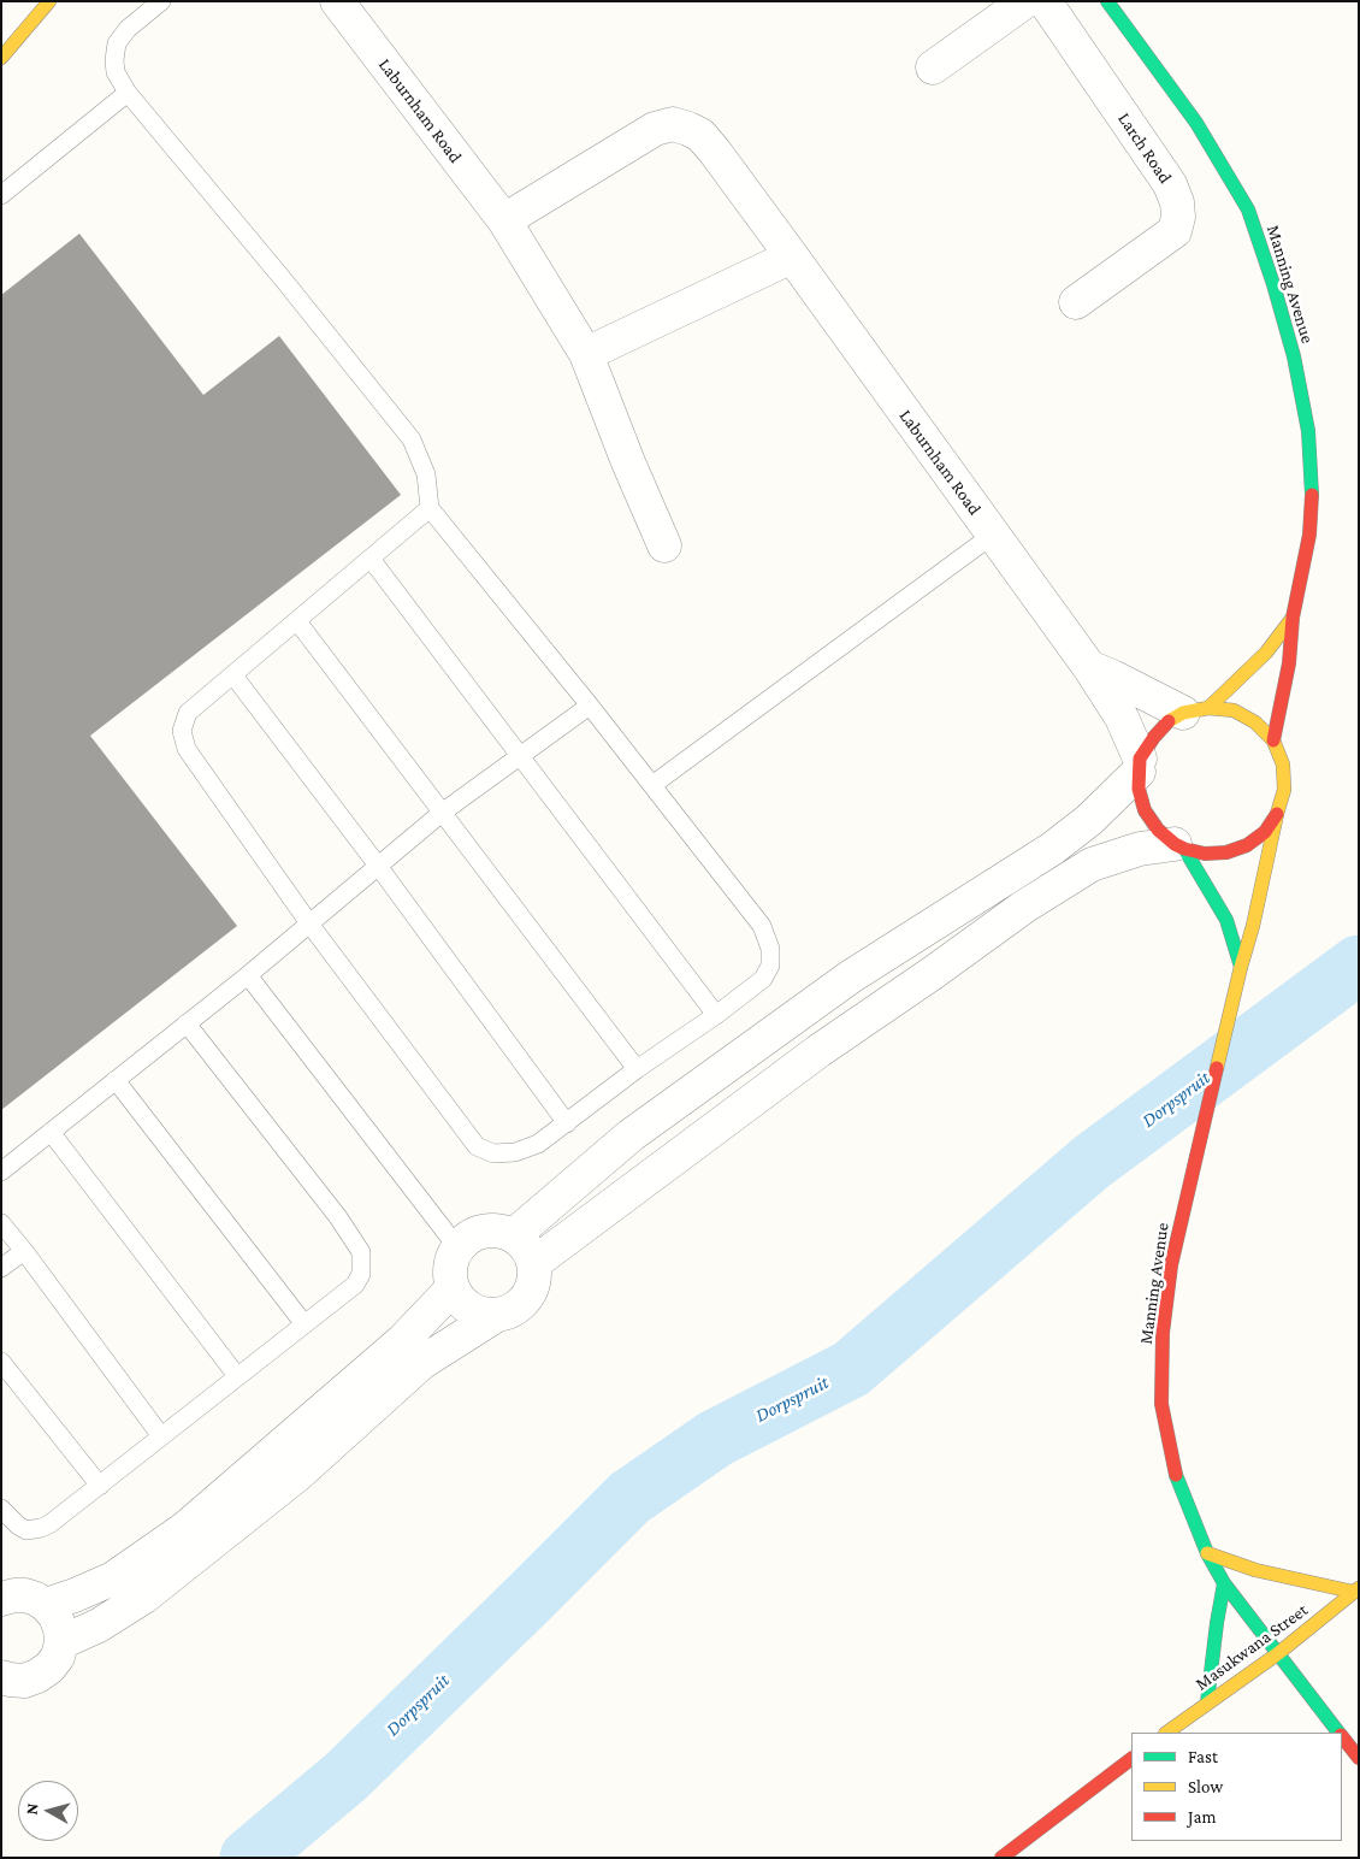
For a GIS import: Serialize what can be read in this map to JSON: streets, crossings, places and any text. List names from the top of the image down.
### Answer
{
  "streets": {
    "main road": ["Manning Avenue", "Masukwana Street"],
    "street": ["Laburnham Road", "Larch Road"]
  },
  "crossings": [
    ["Laburnham Road", "Manning Avenue"],
    ["Manning Avenue", "Masukwana Street"]
  ],
  "water": ["Dorpspruit"],
  "legend": ["Fast", "Slow", "Jam"],
  "north": "left"
}
